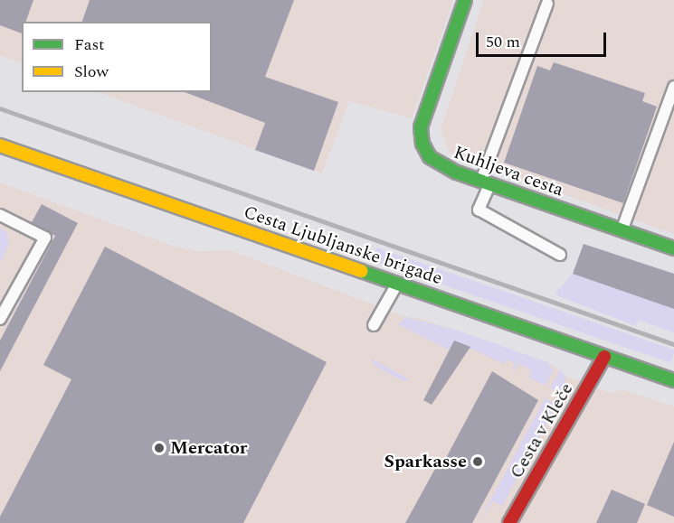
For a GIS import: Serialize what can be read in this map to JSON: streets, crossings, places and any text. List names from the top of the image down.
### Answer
{
  "streets": {
    "street": ["Kuhljeva cesta", "Cesta Ljubljanske brigade", "Cesta v Kleče"]
  },
  "crossings": [
    ["Cesta Ljubljanske brigade", "Cesta v Kleče"]
  ],
  "places": ["Mercator", "Sparkasse"],
  "legend": ["Fast", "Slow"],
  "scale_bar": "50 m"
}
